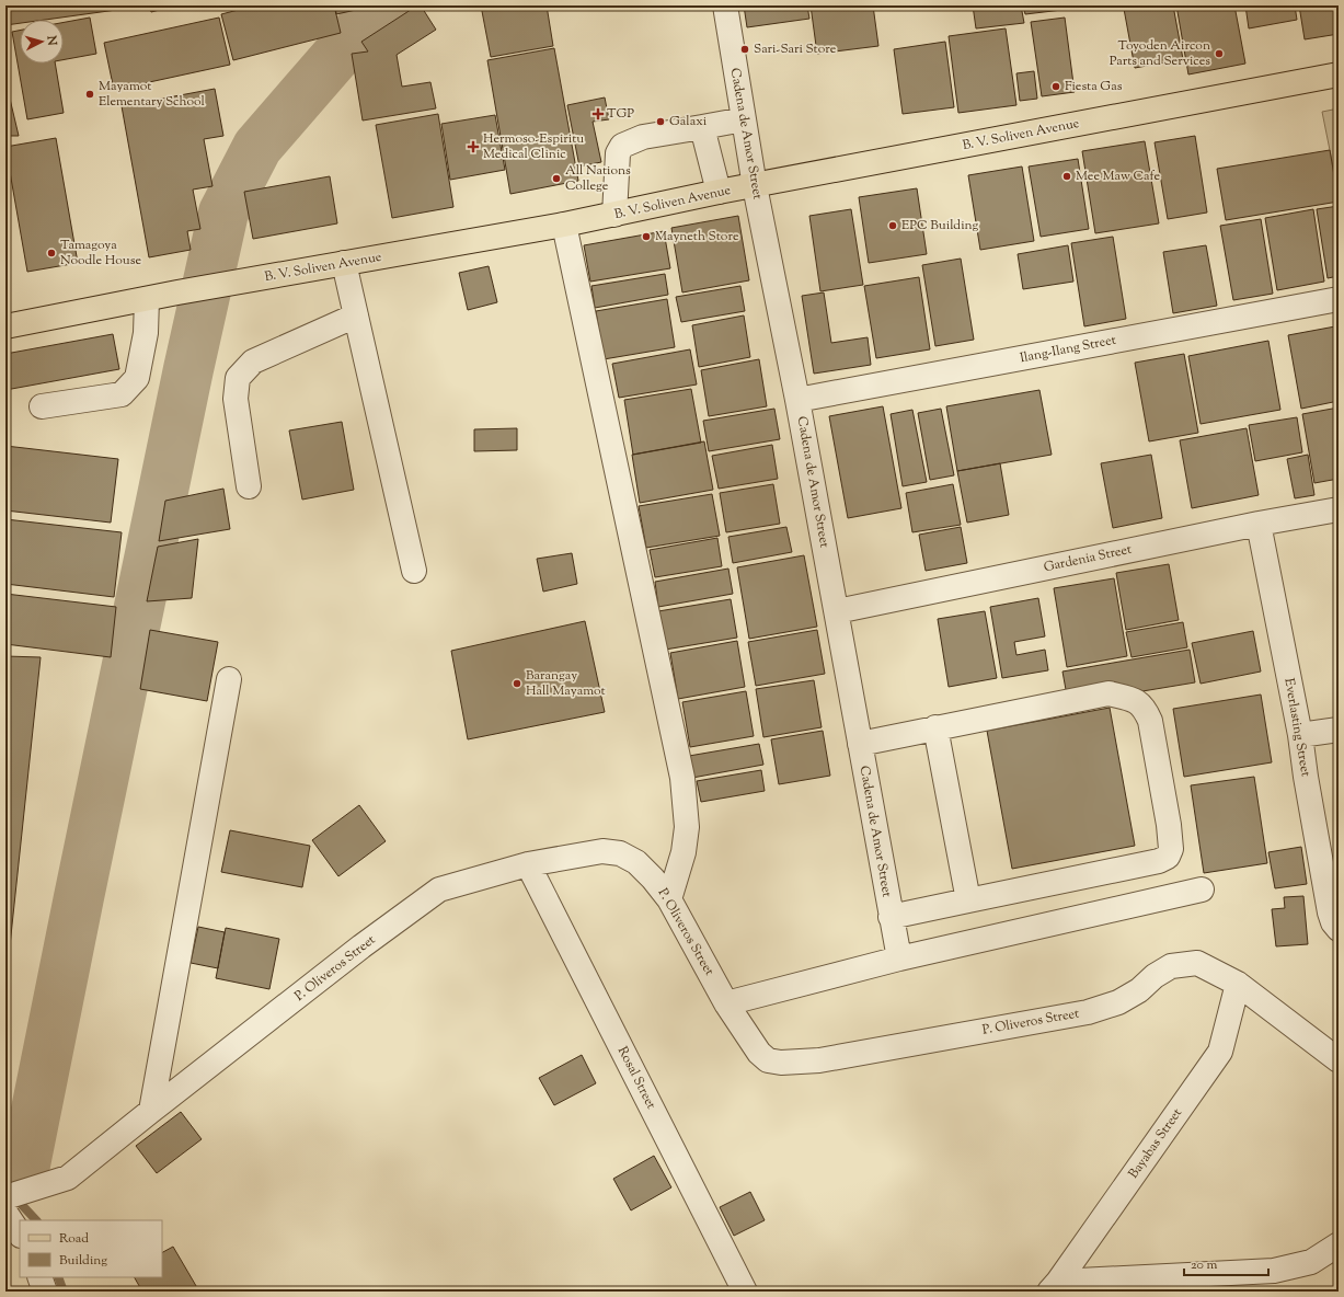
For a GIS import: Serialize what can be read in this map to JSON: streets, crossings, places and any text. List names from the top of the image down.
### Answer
{
  "streets": {
    "main road": ["B. V. Soliven Avenue"],
    "street": [
      "Cadena de Amor Street",
      "Ilang-Ilang Street",
      "Gardenia Street",
      "Everlasting Street",
      "P. Oliveros Street",
      "Rosal Street",
      "Bayabas Street"
    ]
  },
  "crossings": [
    ["Cadena de Amor Street", "B. V. Soliven Avenue"],
    ["Cadena de Amor Street", "Ilang-Ilang Street"],
    ["Cadena de Amor Street", "Gardenia Street"],
    ["Gardenia Street", "Everlasting Street"],
    ["P. Oliveros Street", "Rosal Street"],
    ["P. Oliveros Street", "Bayabas Street"]
  ],
  "places": {
    "other": [
      "Sari-Sari Store",
      "Toyoden Aircon Parts and Services",
      "Fiesta Gas",
      "Mayamot Elementary School",
      "Galaxi",
      "Mee Maw Cafe",
      "All Nations College",
      "EPC Building",
      "Mayneth Store",
      "Tamagoya Noodle House",
      "Barangay Hall Mayamot"
    ],
    "health": ["TGP", "Hermoso-Espiritu Medical Clinic"]
  },
  "legend": ["Road", "Building"],
  "scale_bar": "20 m",
  "north": "right"
}
